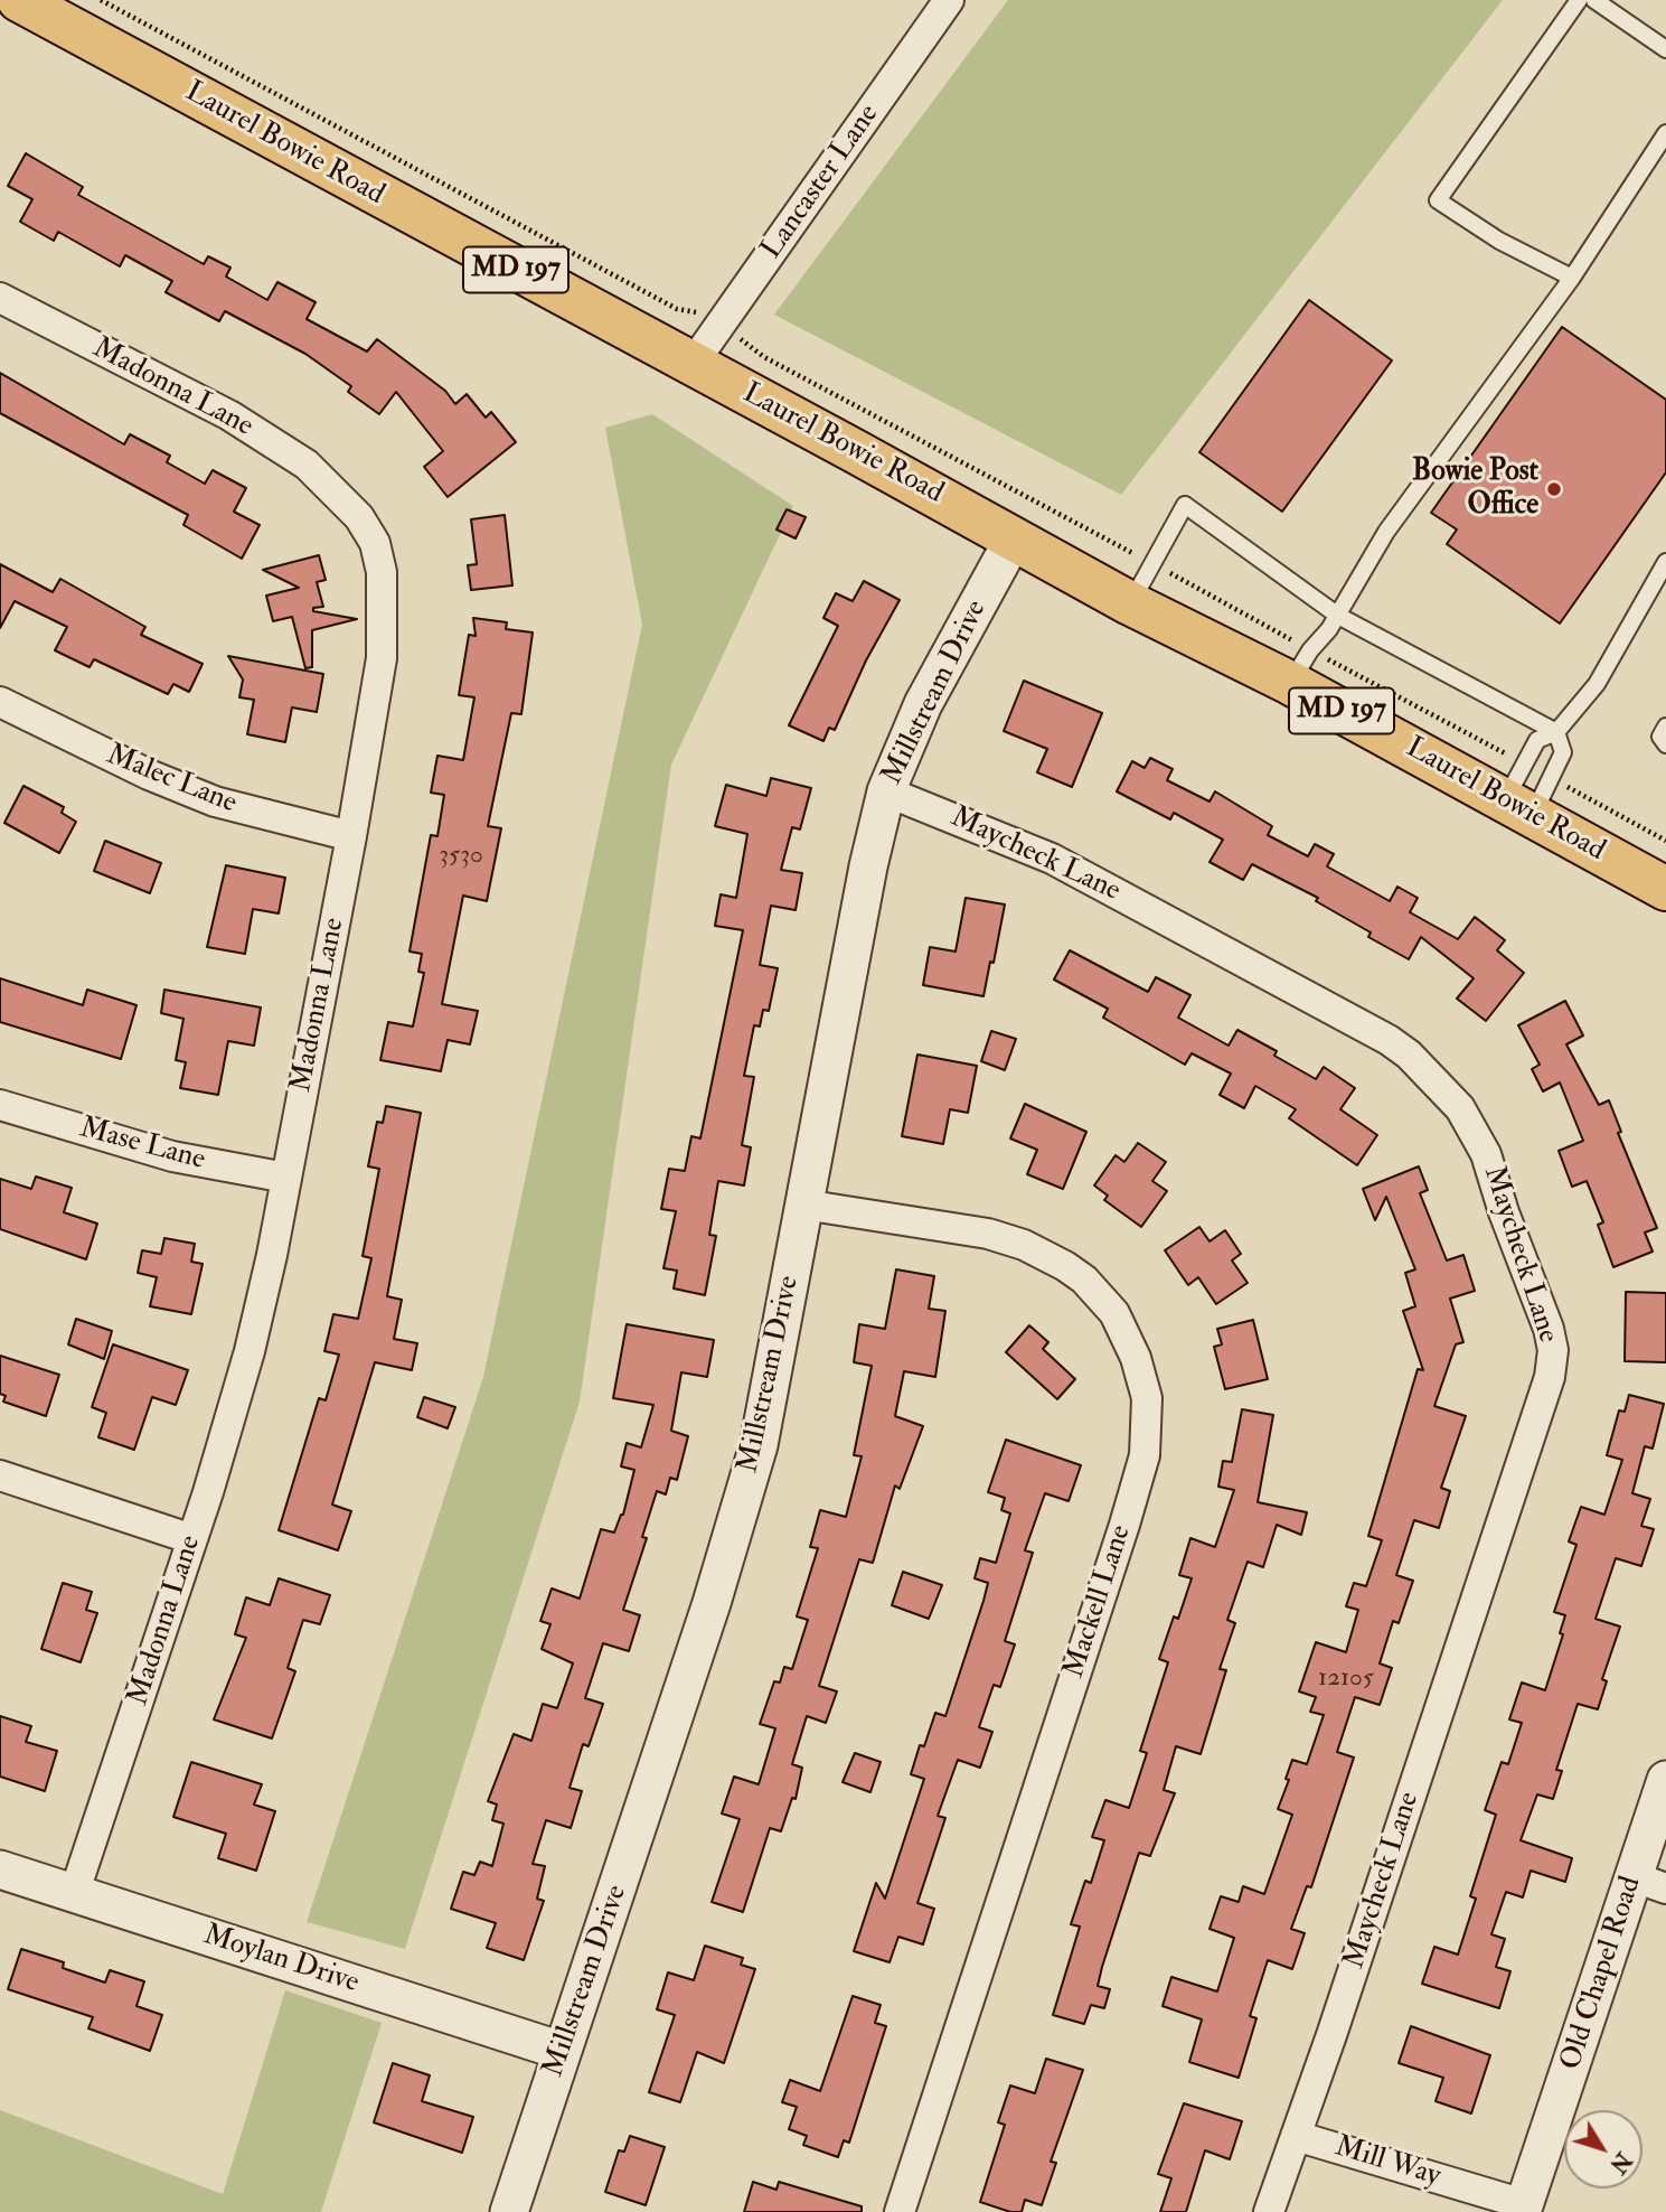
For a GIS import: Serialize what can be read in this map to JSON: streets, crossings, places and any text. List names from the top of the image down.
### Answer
{
  "streets": {
    "main road": ["Laurel Bowie Road", "MD 197"],
    "street": [
      "Lancaster Lane",
      "Madonna Lane",
      "Millstream Drive",
      "Malec Lane",
      "Maycheck Lane",
      "Mase Lane",
      "Mackell Lane",
      "Moylan Drive",
      "Old Chapel Road",
      "Mill Way"
    ]
  },
  "crossings": [
    ["Laurel Bowie Road", "Lancaster Lane"],
    ["Laurel Bowie Road", "Millstream Drive"],
    ["Madonna Lane", "Malec Lane"],
    ["Madonna Lane", "Mase Lane"],
    ["Madonna Lane", "Moylan Drive"],
    ["Millstream Drive", "Maycheck Lane"],
    ["Millstream Drive", "Mackell Lane"],
    ["Millstream Drive", "Moylan Drive"],
    ["Maycheck Lane", "Mill Way"],
    ["Old Chapel Road", "Mill Way"]
  ],
  "places": ["Bowie Post Office"],
  "house_numbers": ["3530", "12105"],
  "north": "bottom right"
}
